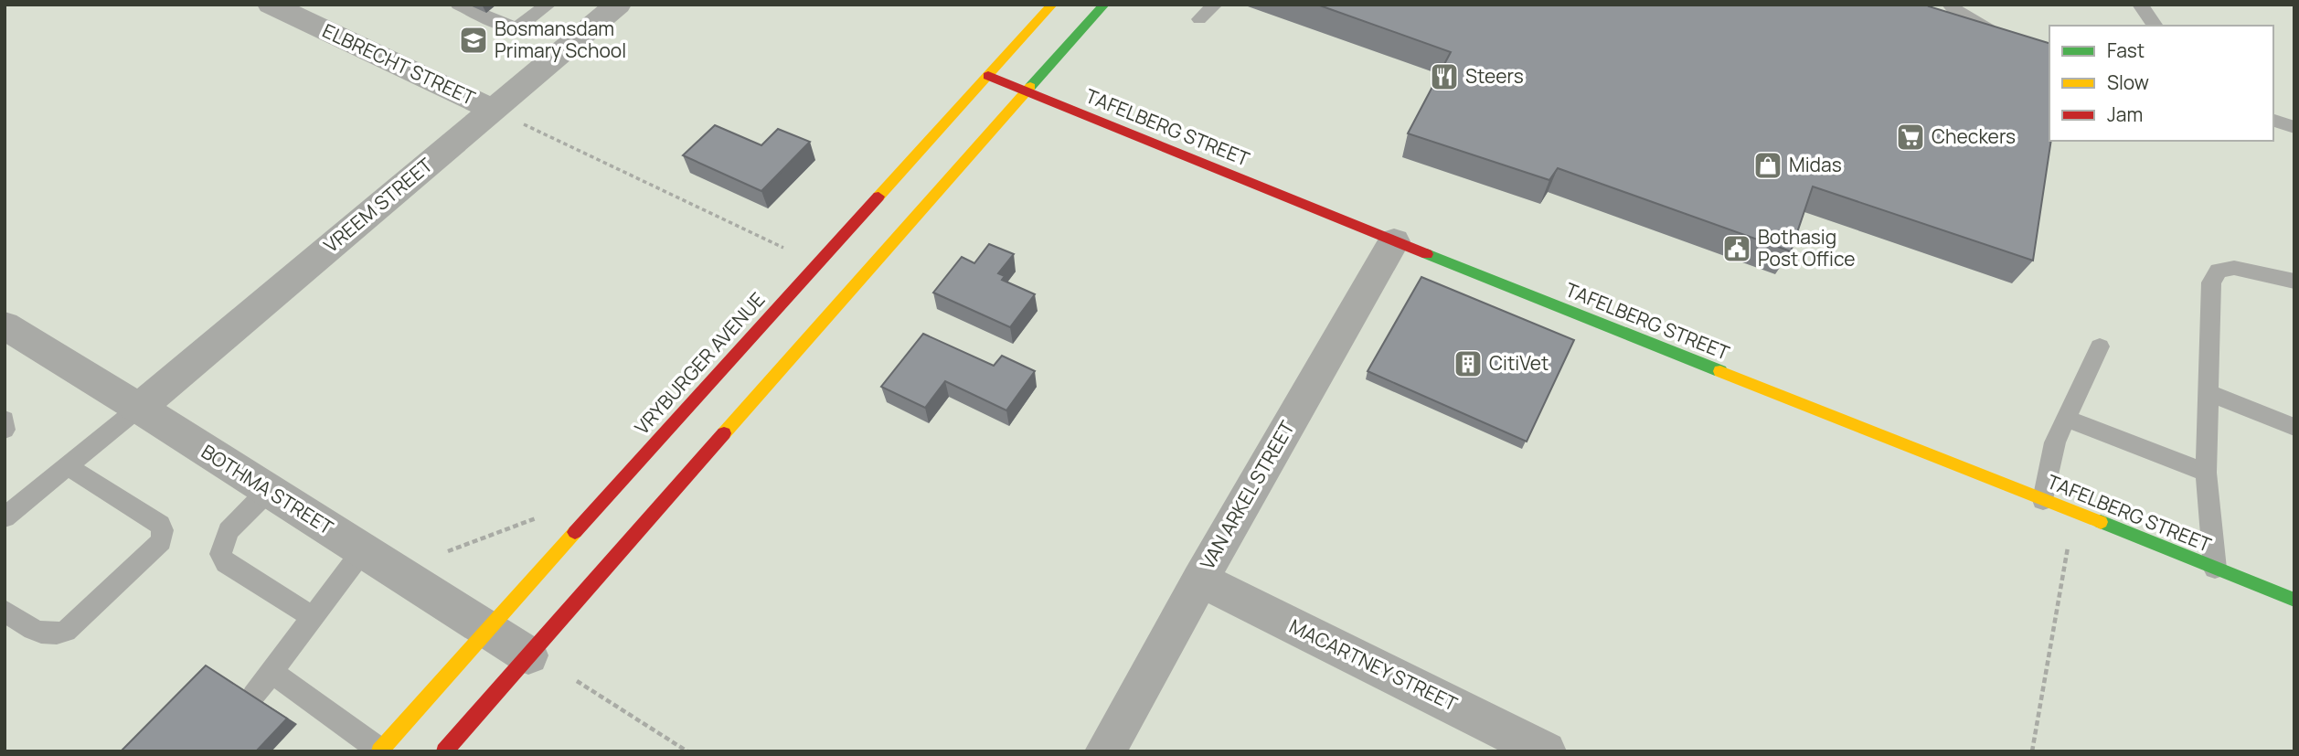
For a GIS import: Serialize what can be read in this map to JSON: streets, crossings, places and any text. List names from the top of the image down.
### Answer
{
  "streets": {
    "street": [
      "ELBRECHT STREET",
      "TAFELBERG STREET",
      "VREEM STREET",
      "VRYBURGER AVENUE",
      "BOTHMA STREET",
      "VAN ARKEL STREET",
      "MACARTNEY STREET"
    ]
  },
  "crossings": [
    ["ELBRECHT STREET", "VREEM STREET"],
    ["TAFELBERG STREET", "VRYBURGER AVENUE"],
    ["TAFELBERG STREET", "VAN ARKEL STREET"],
    ["VREEM STREET", "BOTHMA STREET"],
    ["VRYBURGER AVENUE", "BOTHMA STREET"],
    ["VAN ARKEL STREET", "MACARTNEY STREET"]
  ],
  "places": {
    "school or university": ["Bosmansdam Primary School"],
    "restaurant": ["Steers"],
    "supermarket": ["Checkers"],
    "shop": ["Midas"],
    "public building": ["Bothasig Post Office"],
    "building": ["CitiVet"]
  },
  "legend": ["Fast", "Slow", "Jam"]
}
